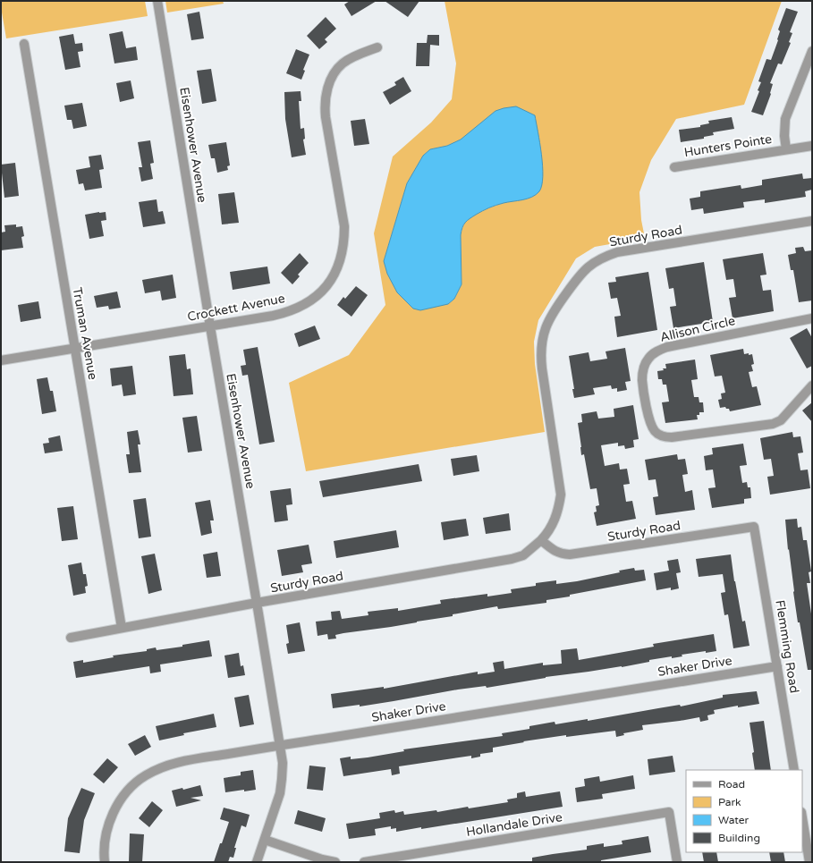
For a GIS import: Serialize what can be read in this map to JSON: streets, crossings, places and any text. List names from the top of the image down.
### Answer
{
  "streets": {
    "street": [
      "Eisenhower Avenue",
      "Hunters Pointe",
      "Sturdy Road",
      "Crockett Avenue",
      "Allison Circle",
      "Truman Avenue",
      "Flemming Road",
      "Shaker Drive",
      "Hollandale Drive"
    ]
  },
  "crossings": [
    ["Eisenhower Avenue", "Sturdy Road"],
    ["Eisenhower Avenue", "Crockett Avenue"],
    ["Eisenhower Avenue", "Shaker Drive"],
    ["Sturdy Road", "Truman Avenue"],
    ["Sturdy Road", "Flemming Road"],
    ["Crockett Avenue", "Truman Avenue"],
    ["Flemming Road", "Shaker Drive"]
  ],
  "legend": [
    "Road",
    "Park",
    "Water",
    "Building"
  ]
}
